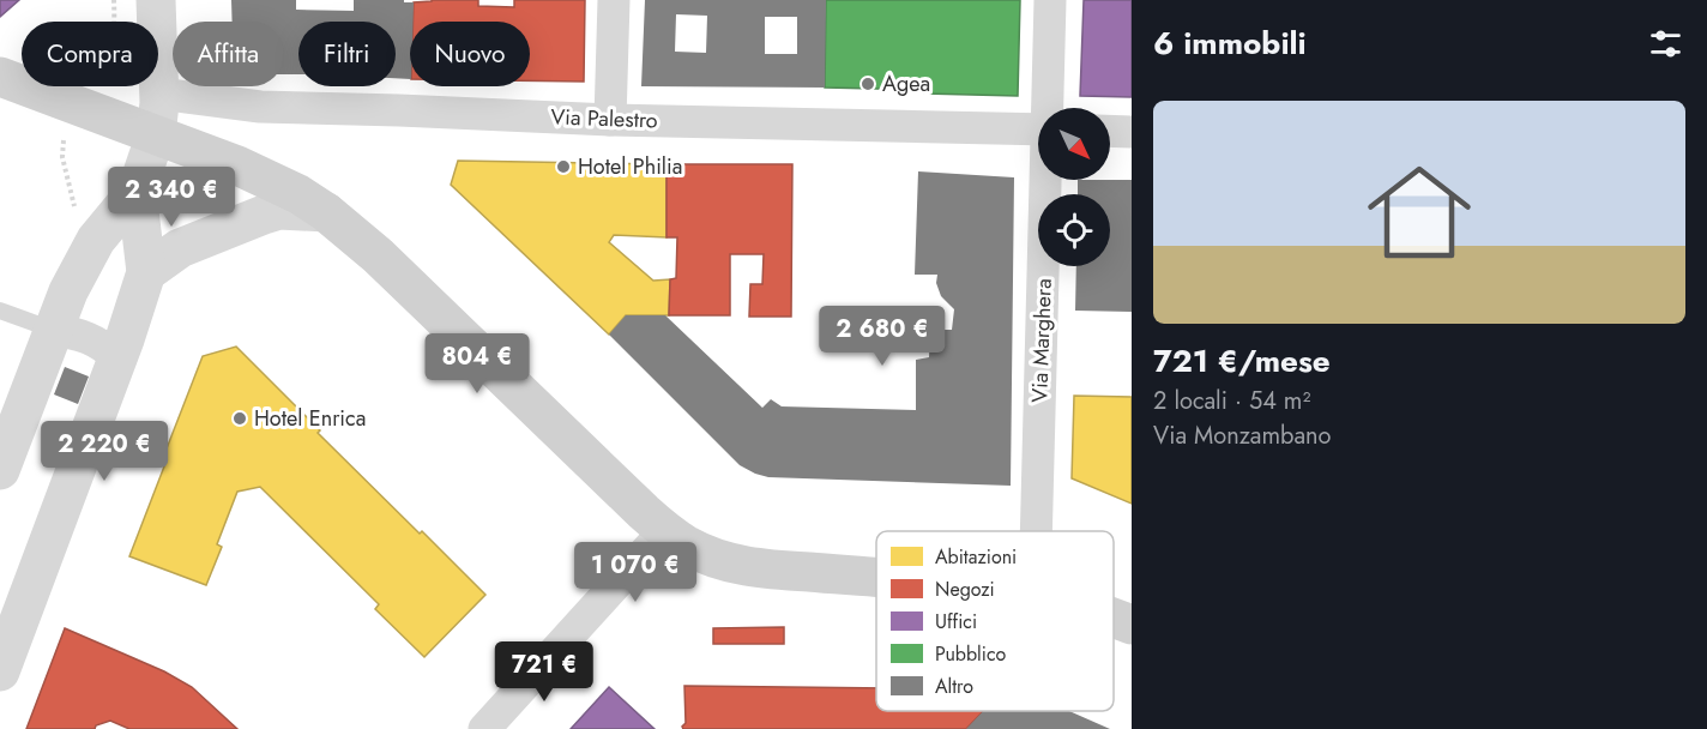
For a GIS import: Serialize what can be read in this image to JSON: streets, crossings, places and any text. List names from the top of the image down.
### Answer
{
  "streets": {
    "street": ["Via Palestro", "Via Marghera"]
  },
  "places": ["Agea", "Hotel Philia", "Hotel Enrica"],
  "legend": [
    "Abitazioni",
    "Negozi",
    "Uffici",
    "Pubblico",
    "Altro"
  ],
  "north": "bottom right",
  "page": {
    "heading": "6 immobili",
    "chip": [
      "Compra",
      "Affitta",
      "Filtri",
      "Nuovo"
    ],
    "list": [
      {
        "name": "721 €/mese",
        "note": "2 locali · 54 m² · Via Monzambano"
      }
    ],
    "price": [
      "2 340 €",
      "2 680 €",
      "804 €",
      "2 220 €",
      "1 070 €",
      "721 €"
    ]
  }
}
